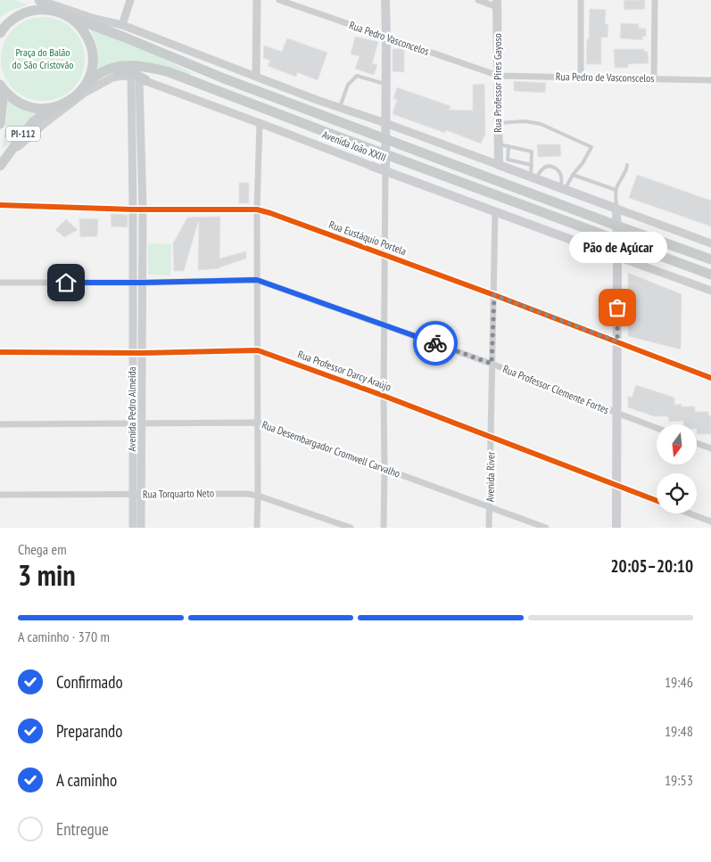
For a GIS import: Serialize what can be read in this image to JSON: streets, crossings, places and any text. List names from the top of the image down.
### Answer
{
  "streets": {
    "main road": ["Rua Professor Pires Gayoso", "PI-112", "Avenida João XXIII"],
    "street": [
      "Rua Pedro Vasconcelos",
      "Rua Pedro de Vasconscelos",
      "Rua Eustáquio Portela",
      "Rua Professor Darcy Araújo",
      "Rua Professor Clemente Fortes",
      "Avenida Pedro Almeida",
      "Rua Desembargador Cromwell Carvalho",
      "Avenida River",
      "Rua Torquarto Neto"
    ]
  },
  "crossings": [
    ["Rua Pedro Vasconcelos", "Rua Pedro de Vasconscelos"],
    ["Rua Pedro Vasconcelos", "Rua Professor Pires Gayoso"],
    ["Rua Pedro de Vasconscelos", "Rua Professor Pires Gayoso"],
    ["PI-112", "Avenida João XXIII"],
    ["Avenida João XXIII", "Avenida Pedro Almeida"],
    ["Avenida João XXIII", "Avenida River"],
    ["Rua Eustáquio Portela", "Avenida Pedro Almeida"],
    ["Rua Eustáquio Portela", "Avenida River"],
    ["Rua Professor Darcy Araújo", "Avenida Pedro Almeida"],
    ["Rua Professor Darcy Araújo", "Avenida River"],
    ["Rua Professor Clemente Fortes", "Avenida Pedro Almeida"],
    ["Rua Professor Clemente Fortes", "Avenida River"],
    ["Avenida Pedro Almeida", "Rua Desembargador Cromwell Carvalho"],
    ["Avenida Pedro Almeida", "Rua Torquarto Neto"],
    ["Rua Desembargador Cromwell Carvalho", "Avenida River"]
  ],
  "parks": ["Praça do Balão do São Cristovão"],
  "places": ["Pão de Açúcar"],
  "north": "bottom",
  "page": {
    "bubble": "Pão de Açúcar",
    "heading": ["3 min", "Chega em", "20:05–20:10"],
    "bar": "A caminho · 370 m",
    "list": [
      ["Confirmado", "19:46"],
      ["Preparando", "19:48"],
      ["A caminho", "19:53"],
      "Entregue"
    ]
  }
}
